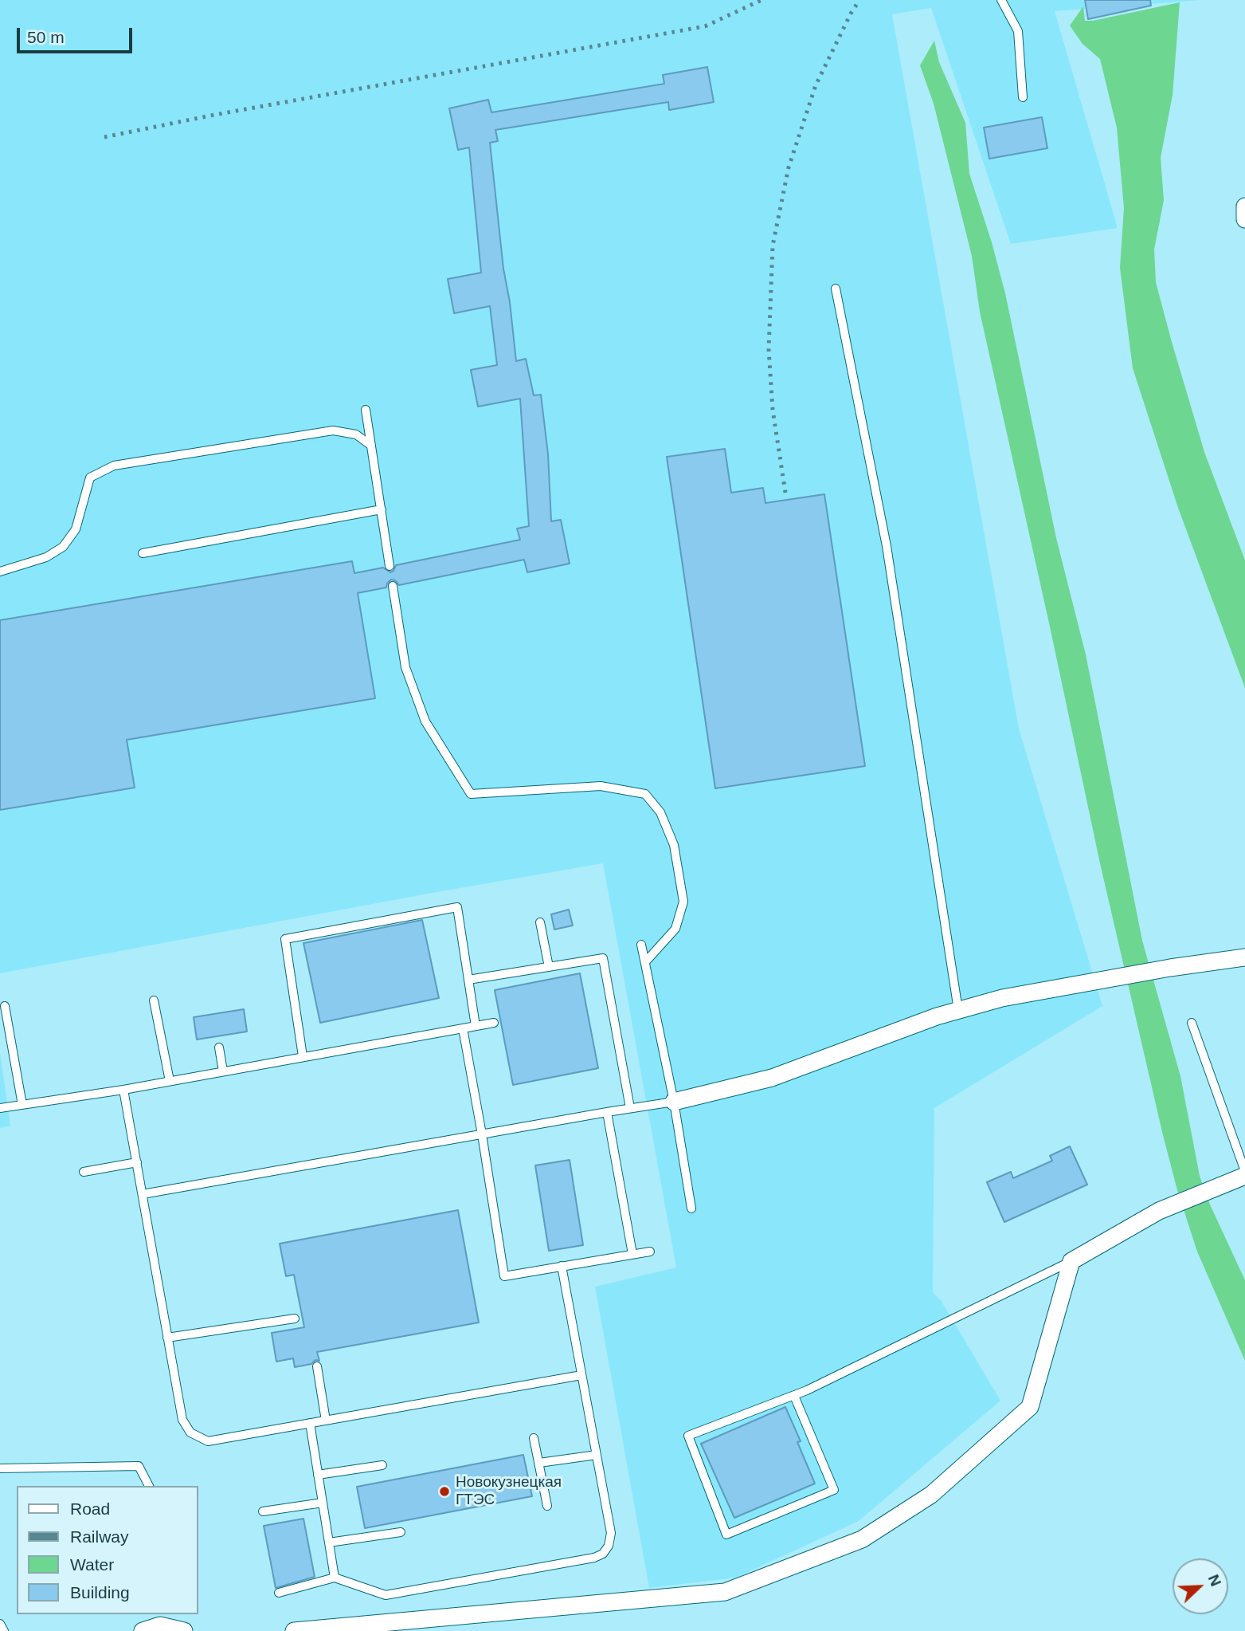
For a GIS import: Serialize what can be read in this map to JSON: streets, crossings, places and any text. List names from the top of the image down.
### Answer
{
  "places": ["Новокузнецкая ГТЭС"],
  "legend": [
    "Road",
    "Railway",
    "Water",
    "Building"
  ],
  "scale_bar": "50 m",
  "north": "top right"
}
